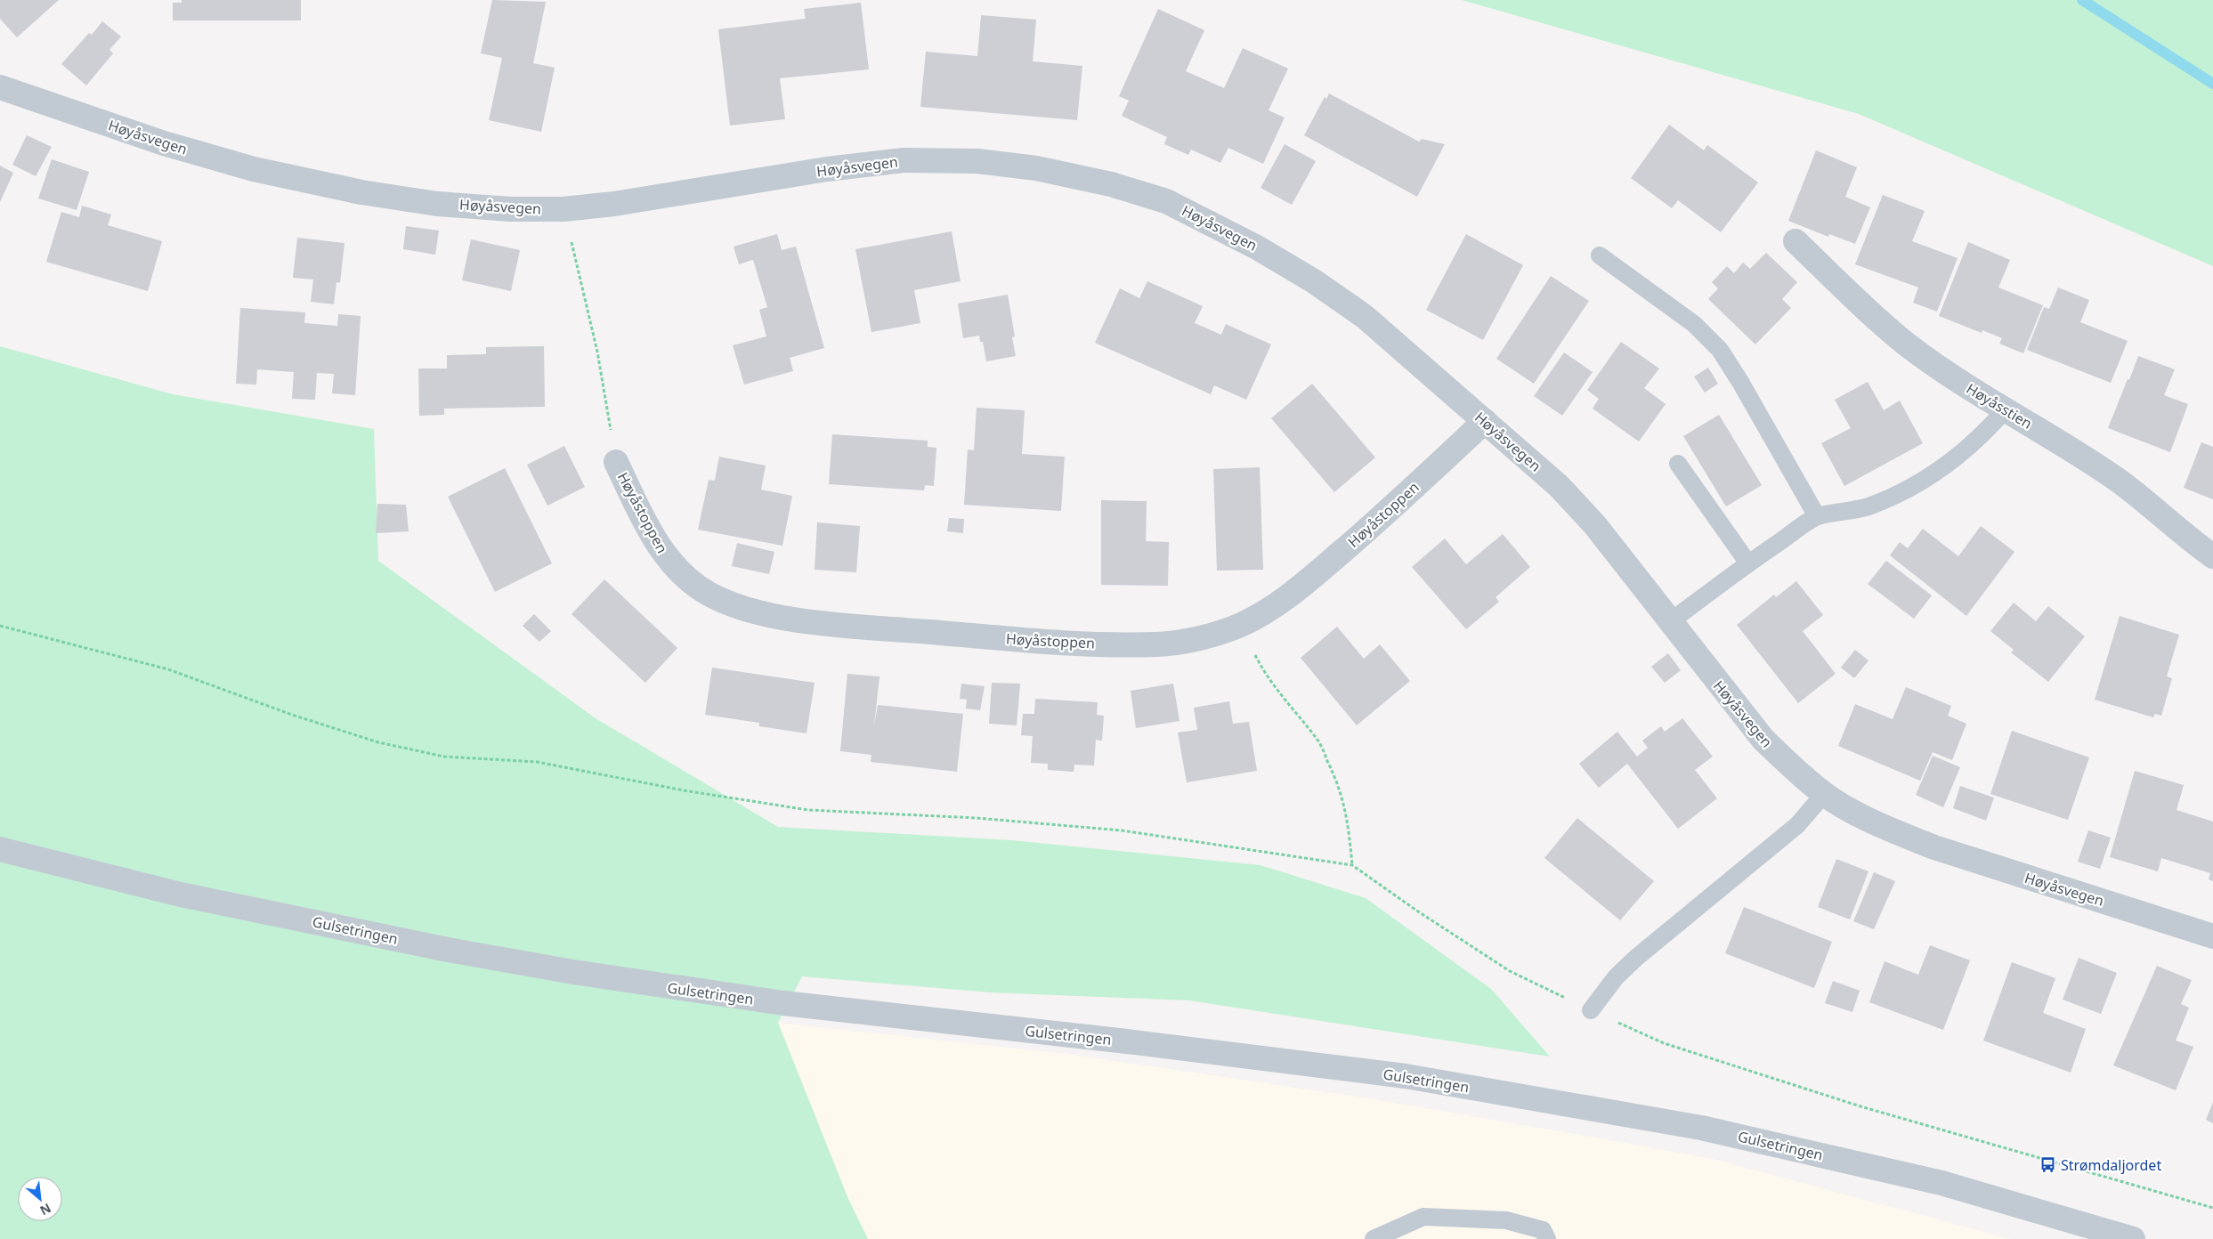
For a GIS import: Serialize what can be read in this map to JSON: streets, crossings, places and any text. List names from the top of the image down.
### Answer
{
  "streets": {
    "street": [
      "Høyåsvegen",
      "Høyåsstien",
      "Høyåstoppen",
      "Gulsetringen"
    ]
  },
  "crossings": [
    ["Høyåsvegen", "Høyåstoppen"]
  ],
  "places": {
    "bus stop": ["Strømdaljordet"]
  },
  "north": "bottom right"
}
